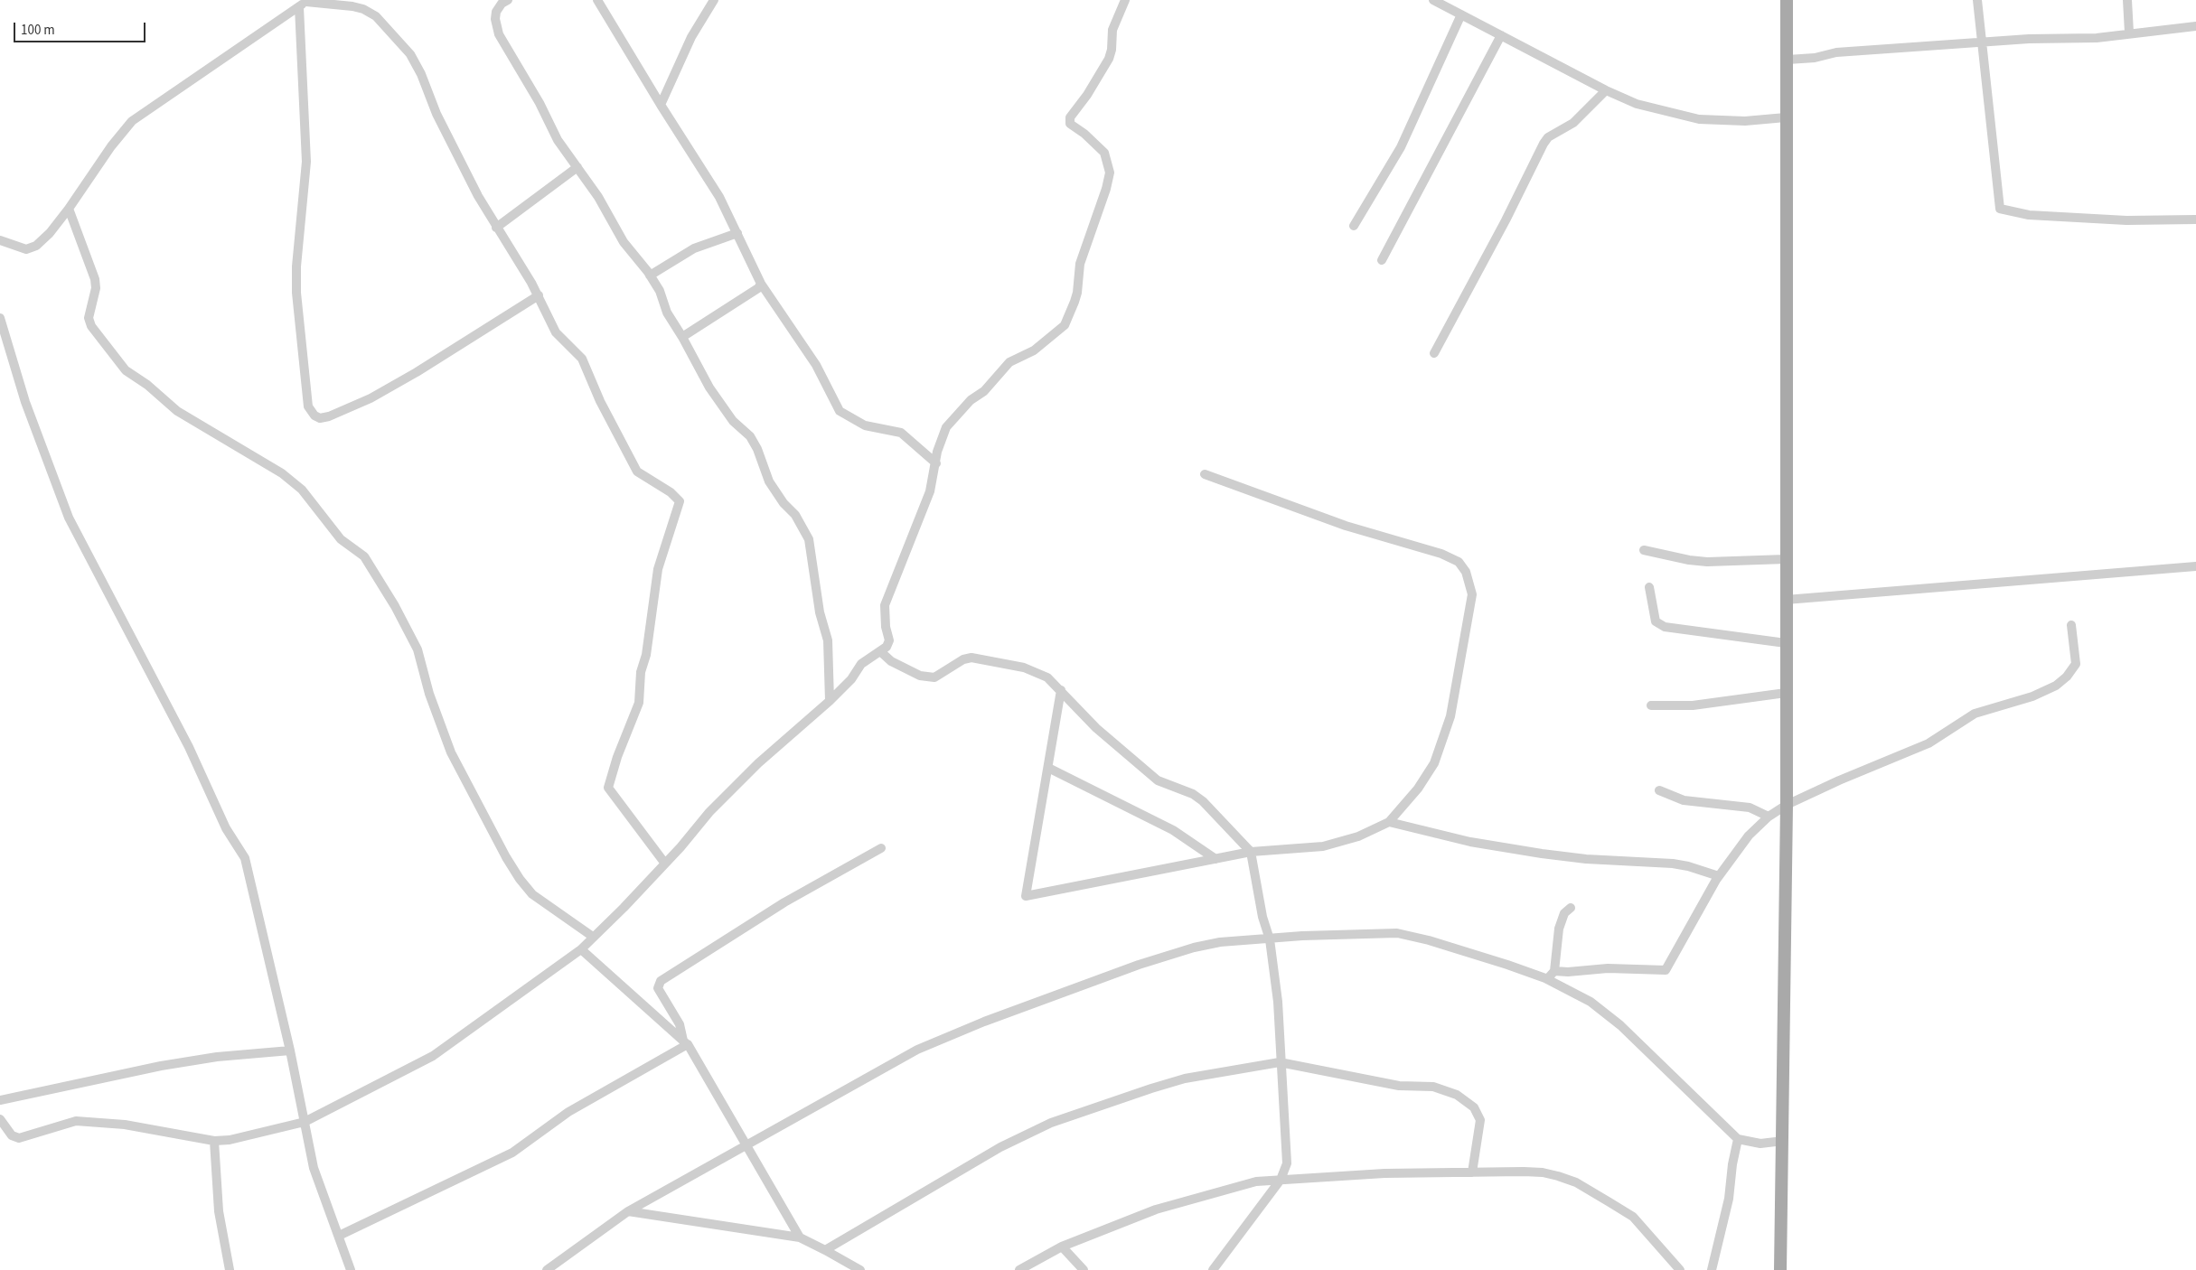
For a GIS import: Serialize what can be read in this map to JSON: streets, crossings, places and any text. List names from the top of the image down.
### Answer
{
  "scale_bar": "100 m"
}
